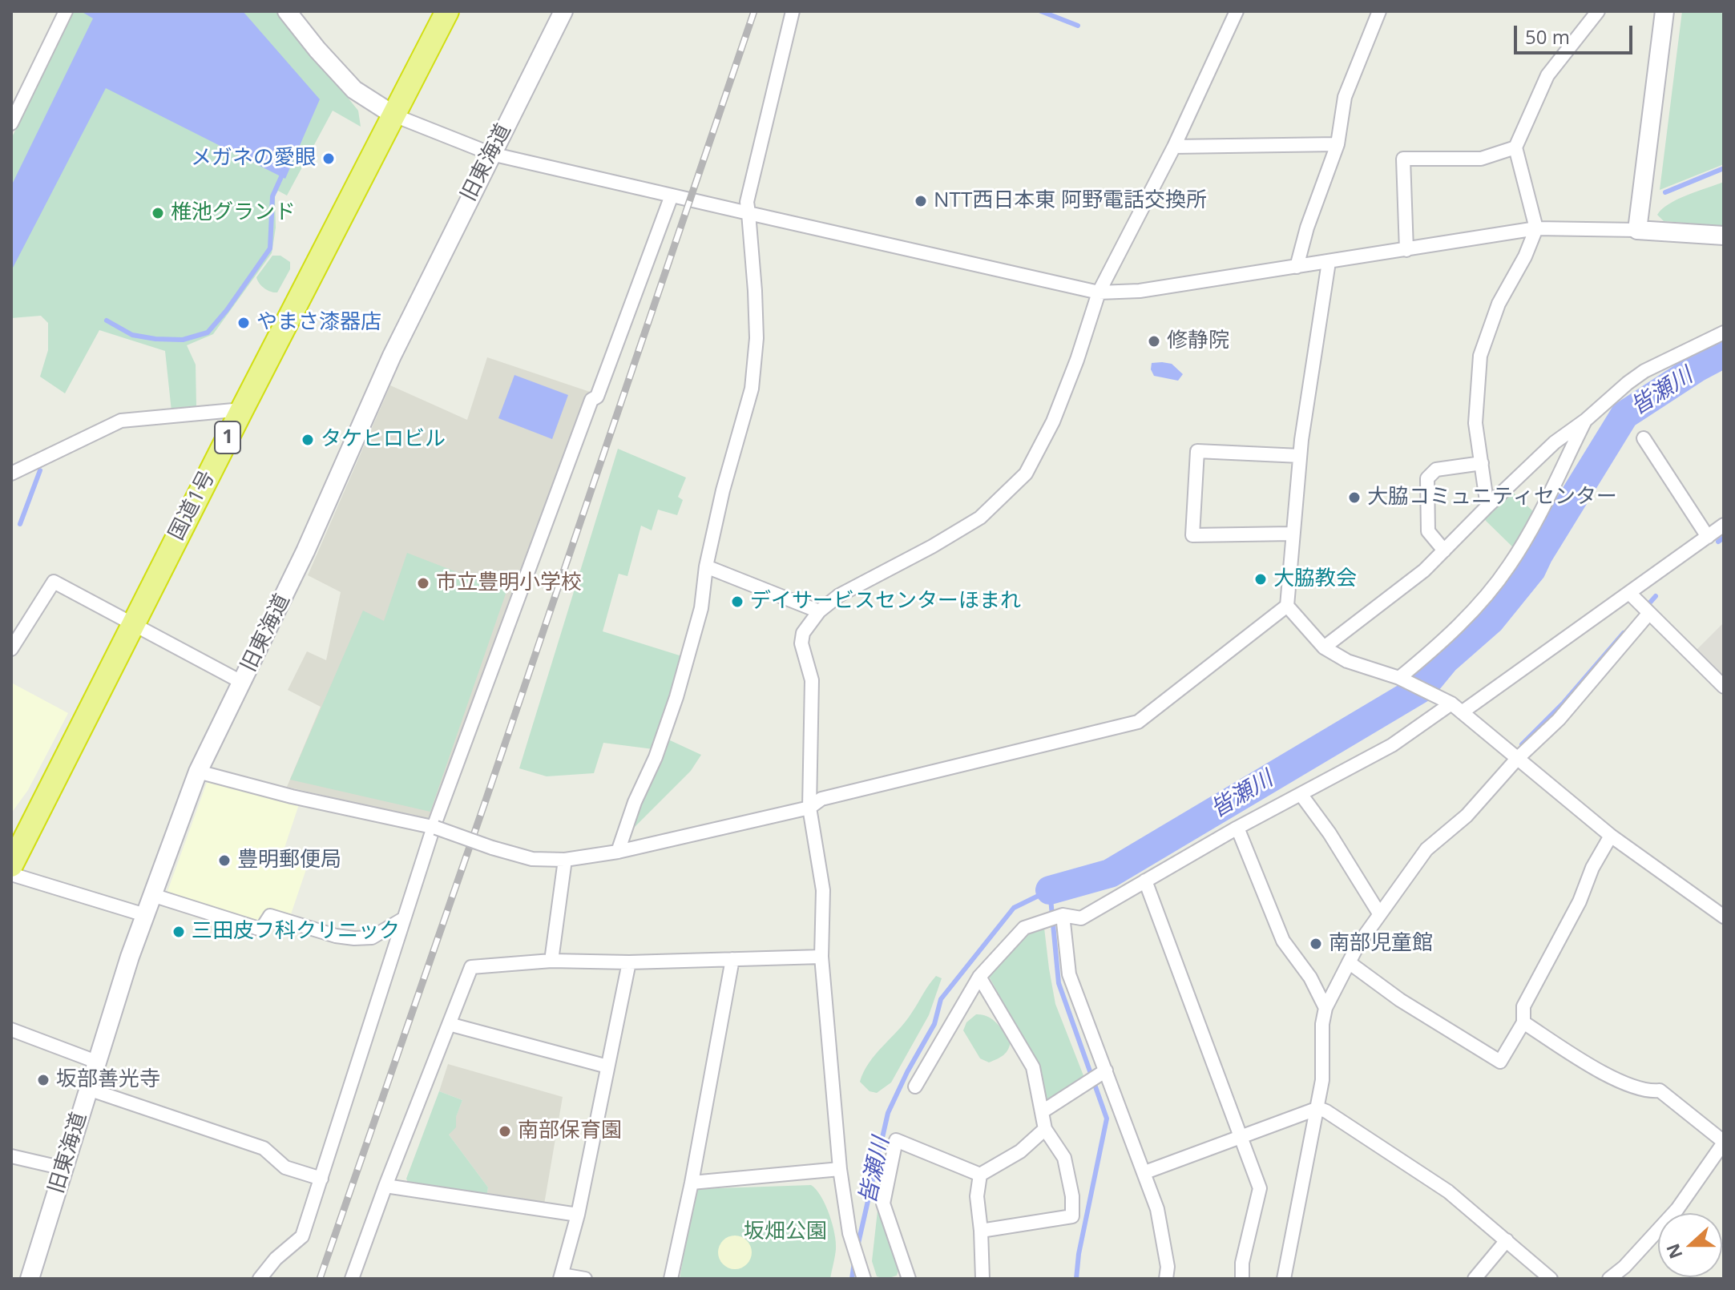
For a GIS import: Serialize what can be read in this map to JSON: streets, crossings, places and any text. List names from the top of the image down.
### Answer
{
  "streets": {
    "highway": ["1", "国道1号"],
    "street": ["旧東海道"]
  },
  "water": ["皆瀬川"],
  "parks": ["坂畑公園"],
  "places": [
    "メガネの愛眼",
    "NTT西日本東 阿野電話交換所",
    "椎池グランド",
    "やまさ漆器店",
    "修静院",
    "タケヒロビル",
    "大脇コミュニティセンター",
    "大脇教会",
    "市立豊明小学校",
    "デイサービスセンターほまれ",
    "豊明郵便局",
    "三田皮フ科クリニック",
    "南部児童館",
    "坂部善光寺",
    "南部保育園"
  ],
  "scale_bar": "50 m",
  "north": "left"
}
